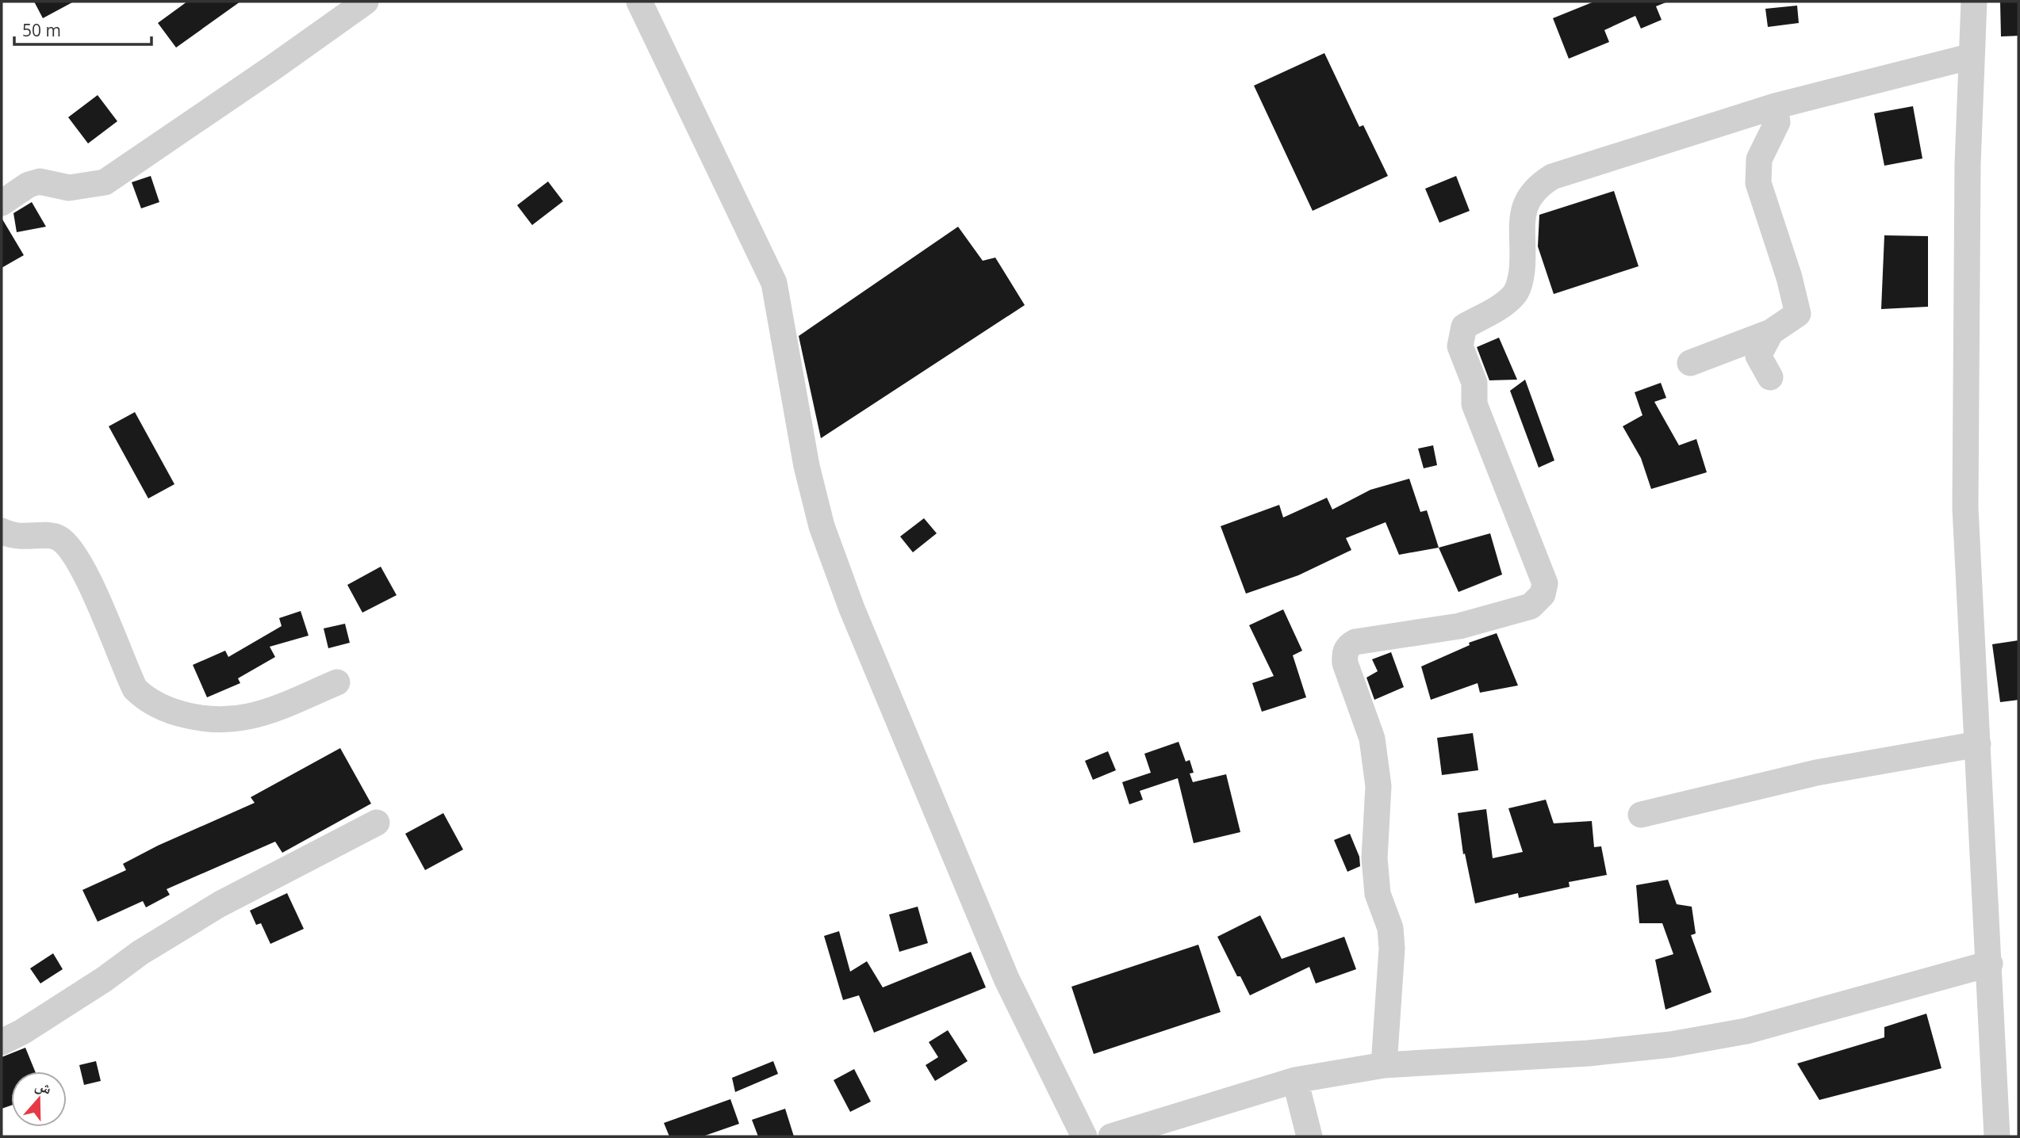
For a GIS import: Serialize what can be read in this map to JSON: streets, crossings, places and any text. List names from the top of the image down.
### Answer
{
  "scale_bar": "50 m",
  "north": "top"
}
